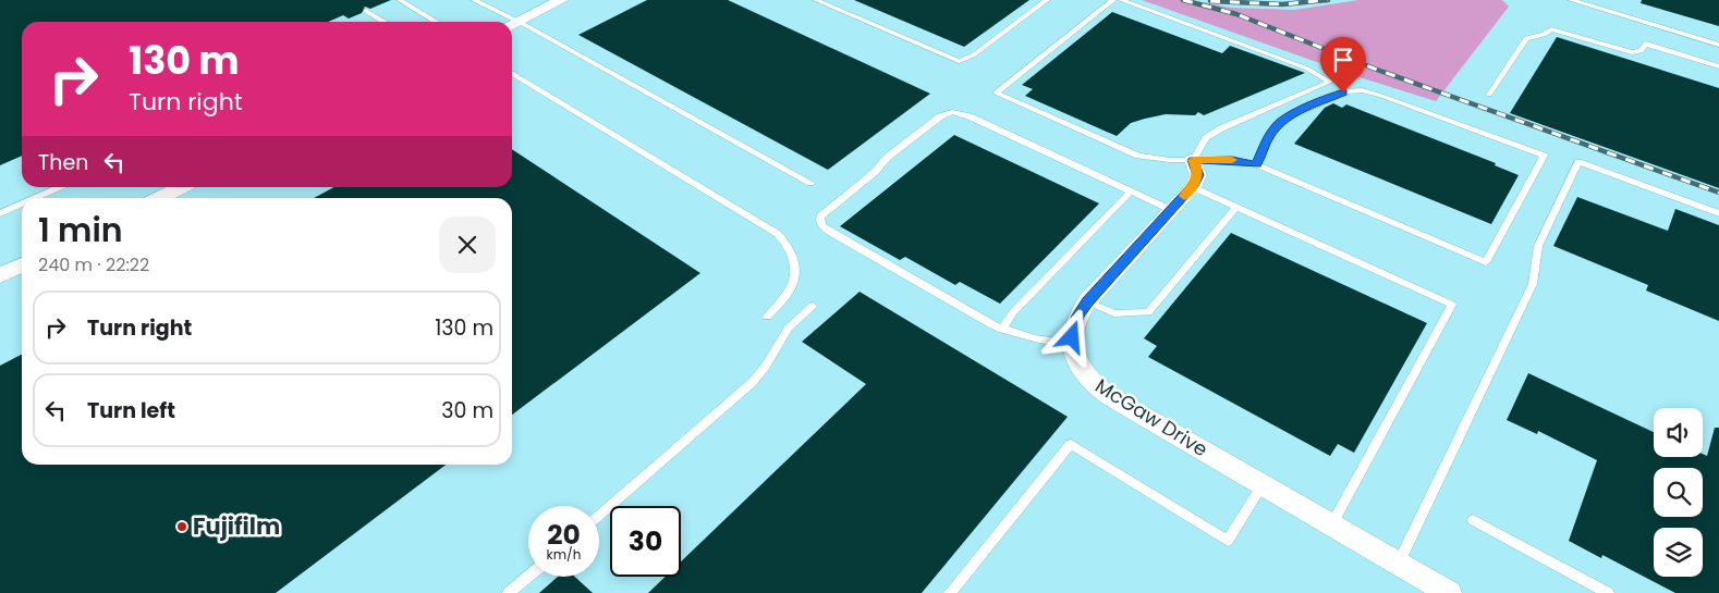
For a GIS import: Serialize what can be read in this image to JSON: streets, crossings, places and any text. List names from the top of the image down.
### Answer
{
  "streets": {
    "street": ["McGaw Drive"]
  },
  "places": ["Fujifilm"],
  "page": {
    "turn": ["130 m", "Turn right"],
    "then": "Then",
    "heading": ["1 min", "240 m · 22:22"],
    "list": [
      {
        "name": "Turn right",
        "value": "130 m"
      },
      {
        "name": "Turn left",
        "value": "30 m"
      }
    ],
    "speed": "20 km/h",
    "limit": "30"
  }
}
